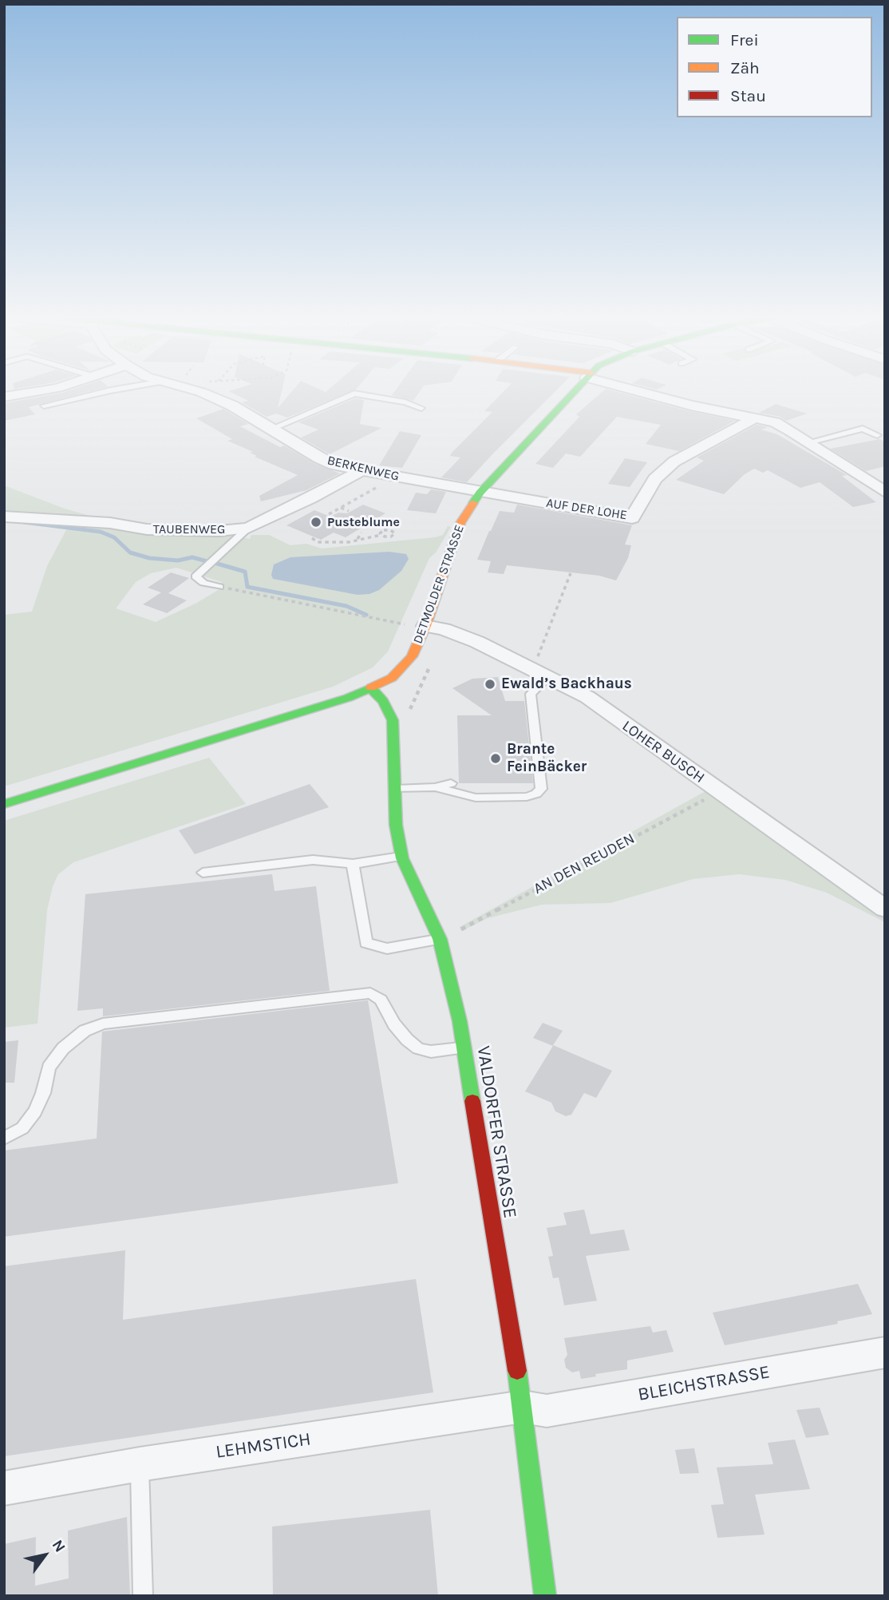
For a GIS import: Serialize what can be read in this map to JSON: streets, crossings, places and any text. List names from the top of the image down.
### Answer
{
  "streets": {
    "street": [
      "BERKENWEG",
      "AUF DER LOHE",
      "TAUBENWEG",
      "DETMOLDER STRASSE",
      "LOHER BUSCH",
      "VALDORFER STRASSE",
      "BLEICHSTRASSE",
      "LEHMSTICH"
    ],
    "path": ["AN DEN REUDEN"]
  },
  "crossings": [
    ["BERKENWEG", "AUF DER LOHE"],
    ["BERKENWEG", "TAUBENWEG"],
    ["BERKENWEG", "DETMOLDER STRASSE"],
    ["AUF DER LOHE", "DETMOLDER STRASSE"],
    ["DETMOLDER STRASSE", "LOHER BUSCH"],
    ["DETMOLDER STRASSE", "VALDORFER STRASSE"],
    ["LOHER BUSCH", "AN DEN REUDEN"],
    ["VALDORFER STRASSE", "BLEICHSTRASSE"],
    ["VALDORFER STRASSE", "LEHMSTICH"],
    ["BLEICHSTRASSE", "LEHMSTICH"]
  ],
  "places": ["Pusteblume", "Ewald’s Backhaus", "Brante FeinBäcker"],
  "legend": ["Frei", "Zäh", "Stau"],
  "north": "top right"
}
